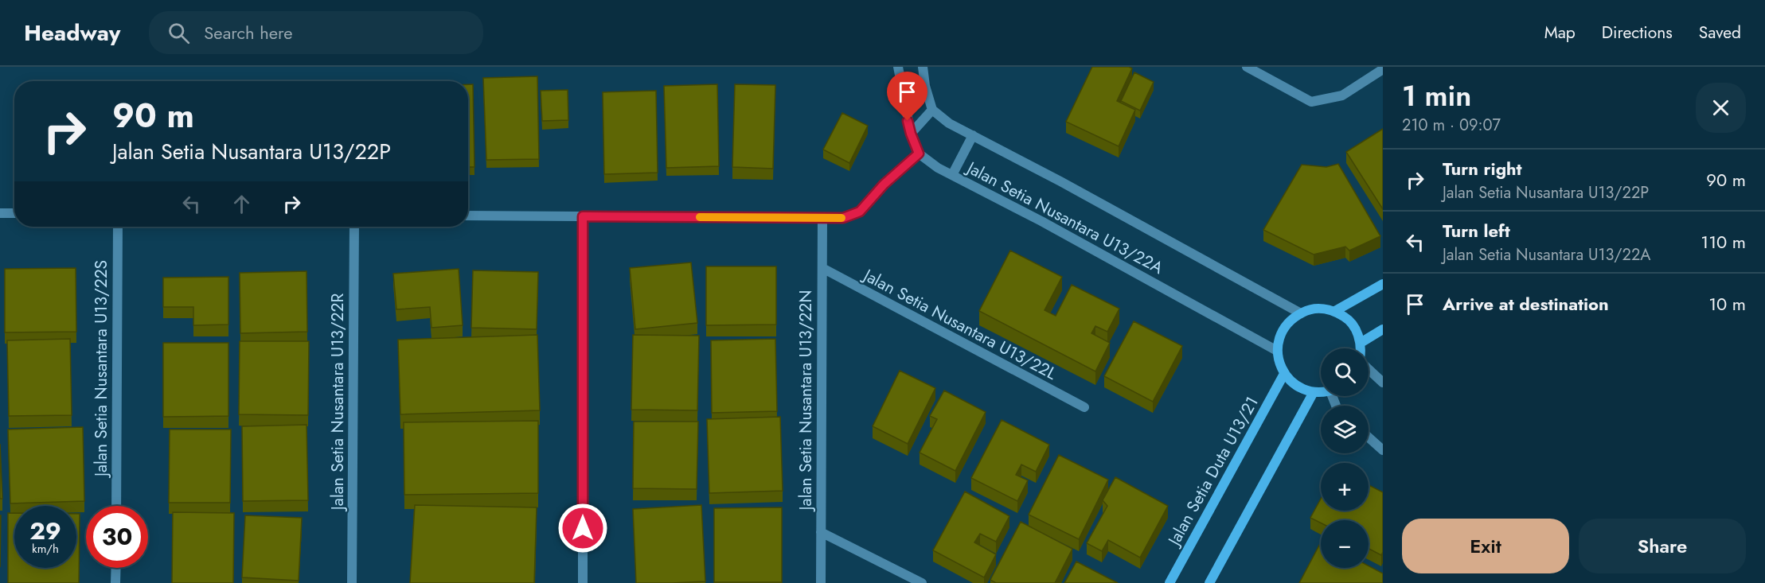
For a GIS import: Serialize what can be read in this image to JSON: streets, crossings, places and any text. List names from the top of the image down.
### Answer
{
  "streets": {
    "main road": ["Jalan Setia Duta U13/21"],
    "street": [
      "Jalan Setia Nusantara U13/22A",
      "Jalan Setia Nusantara U13/22L",
      "Jalan Setia Nusantara U13/22S",
      "Jalan Setia Nusantara U13/22N",
      "Jalan Setia Nusantara U13/22R"
    ]
  },
  "crossings": [
    ["Jalan Setia Nusantara U13/22L", "Jalan Setia Nusantara U13/22N"]
  ],
  "page": {
    "header": "Headway",
    "search": "Search here",
    "nav": ["Map", "Directions", "Saved"],
    "heading": ["1 min", "210 m · 09:07"],
    "turn": ["90 m", "Jalan Setia Nusantara U13/22P"],
    "list": [
      {
        "name": "Turn right",
        "note": "Jalan Setia Nusantara U13/22P",
        "value": "90 m"
      },
      {
        "name": "Turn left",
        "note": "Jalan Setia Nusantara U13/22A",
        "value": "110 m"
      },
      {
        "name": "Arrive at destination",
        "value": "10 m"
      }
    ],
    "map_buttons": ["+", "−"],
    "speed": "29 km/h",
    "limit": "30",
    "buttons": ["Exit", "Share"]
  }
}
